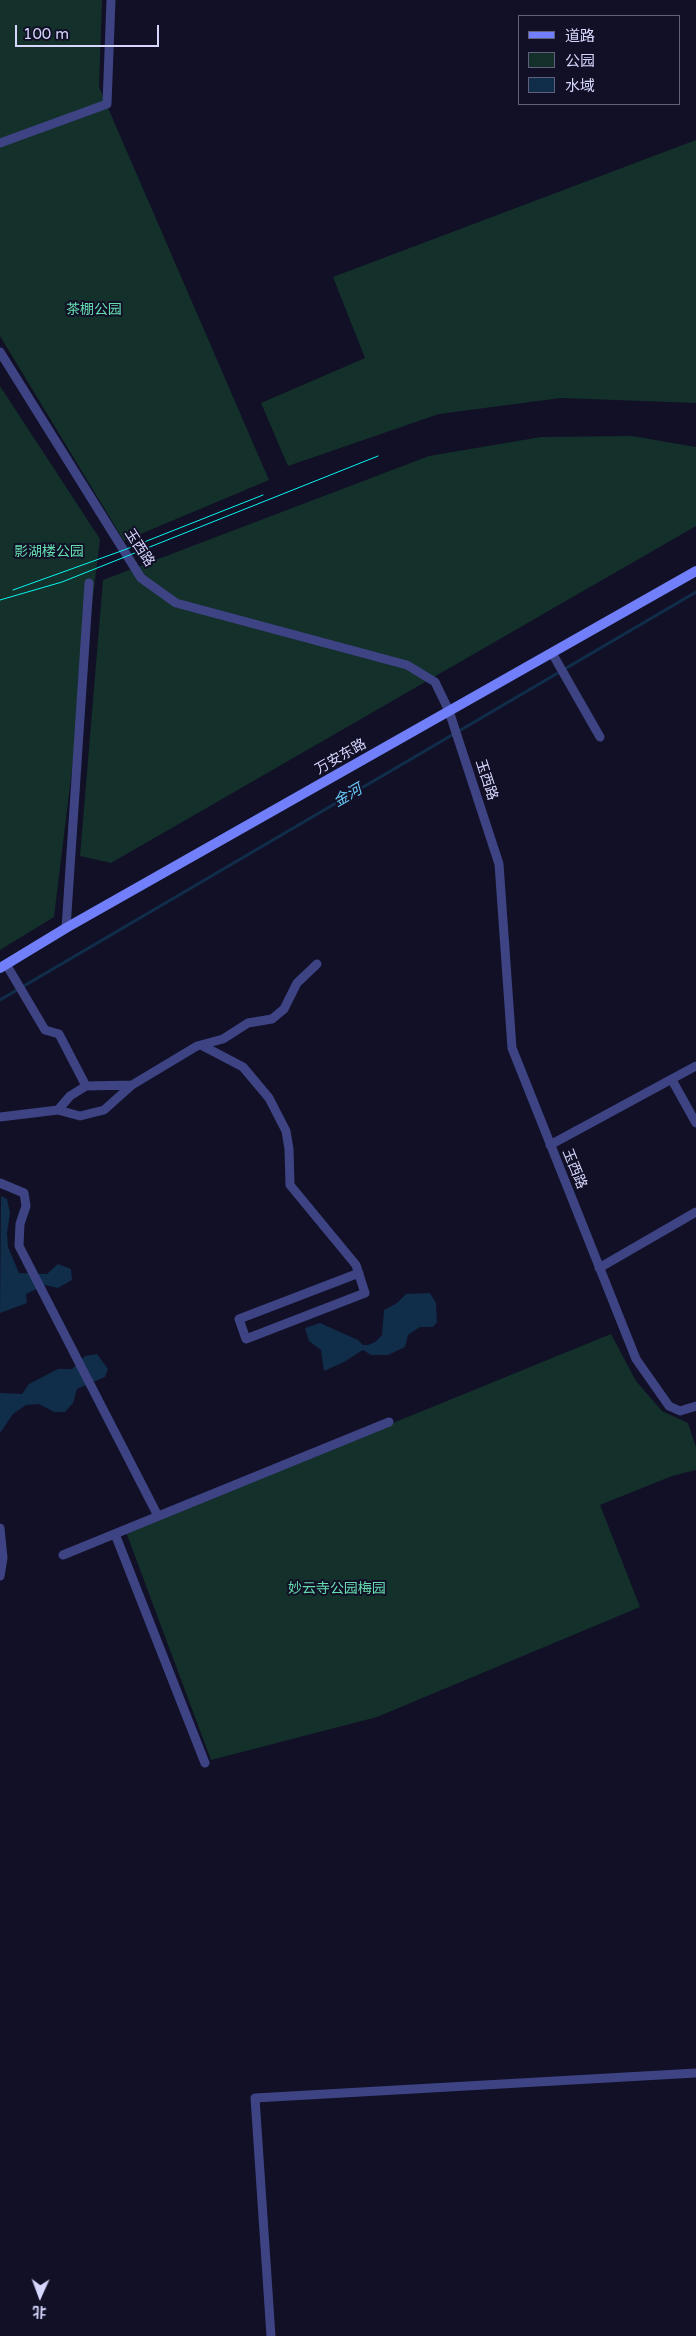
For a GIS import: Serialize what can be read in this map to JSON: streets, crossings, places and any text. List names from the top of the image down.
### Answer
{
  "streets": {
    "street": ["玉西路", "万安东路"]
  },
  "crossings": [
    ["玉西路", "万安东路"]
  ],
  "water": ["金河"],
  "parks": ["茶棚公园", "影湖楼公园", "妙云寺公园梅园"],
  "legend": ["道路", "公园", "水域"],
  "scale_bar": "100 m",
  "north": "bottom"
}
